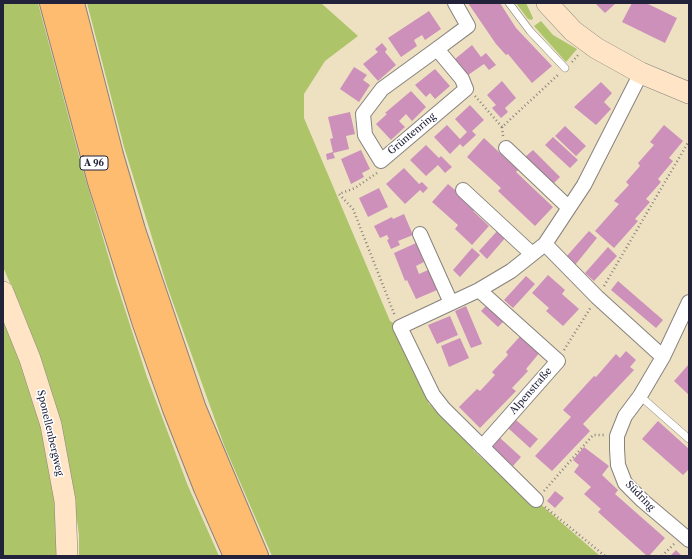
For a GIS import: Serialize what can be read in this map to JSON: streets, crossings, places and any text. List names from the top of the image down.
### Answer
{
  "streets": {
    "highway": ["A 96"],
    "street": [
      "Grüntenring",
      "Alpenstraße",
      "Sponellenbergweg",
      "Südring"
    ]
  }
}
